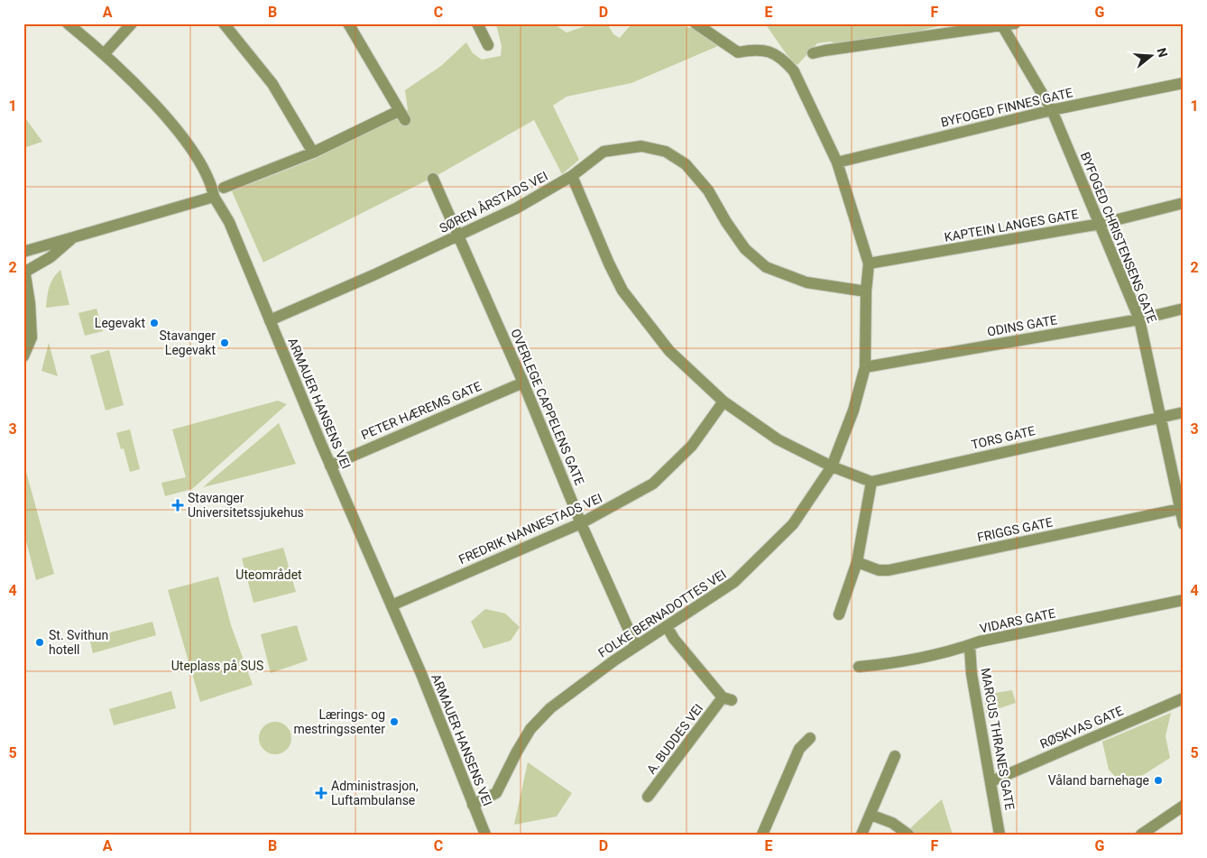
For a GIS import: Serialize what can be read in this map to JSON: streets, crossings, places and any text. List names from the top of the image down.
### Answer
{
  "streets": {
    "street": [
      "BYFOGED FINNES GATE",
      "SØREN ÅRSTADS VEI",
      "KAPTEIN LANGES GATE",
      "BYFOGED CHRISTENSENS GATE",
      "ODINS GATE",
      "ARMAUER HANSENS VEI",
      "OVERLEGE CAPPELENS GATE",
      "PETER HÆREMS GATE",
      "TORS GATE",
      "FREDRIK NANNESTADS VEI",
      "FRIGGS GATE",
      "FOLKE BERNADOTTES VEI",
      "VIDARS GATE",
      "RØSKVAS GATE",
      "A. BUDDES VEI",
      "MARCUS THRANES GATE"
    ]
  },
  "crossings": [
    ["BYFOGED FINNES GATE", "BYFOGED CHRISTENSENS GATE"],
    ["BYFOGED FINNES GATE", "FOLKE BERNADOTTES VEI"],
    ["SØREN ÅRSTADS VEI", "ARMAUER HANSENS VEI"],
    ["SØREN ÅRSTADS VEI", "OVERLEGE CAPPELENS GATE"],
    ["SØREN ÅRSTADS VEI", "FOLKE BERNADOTTES VEI"],
    ["KAPTEIN LANGES GATE", "BYFOGED CHRISTENSENS GATE"],
    ["KAPTEIN LANGES GATE", "FOLKE BERNADOTTES VEI"],
    ["BYFOGED CHRISTENSENS GATE", "ODINS GATE"],
    ["BYFOGED CHRISTENSENS GATE", "TORS GATE"],
    ["BYFOGED CHRISTENSENS GATE", "FRIGGS GATE"],
    ["ODINS GATE", "FOLKE BERNADOTTES VEI"],
    ["ARMAUER HANSENS VEI", "PETER HÆREMS GATE"],
    ["ARMAUER HANSENS VEI", "FREDRIK NANNESTADS VEI"],
    ["ARMAUER HANSENS VEI", "FOLKE BERNADOTTES VEI"],
    ["OVERLEGE CAPPELENS GATE", "PETER HÆREMS GATE"],
    ["OVERLEGE CAPPELENS GATE", "FREDRIK NANNESTADS VEI"],
    ["OVERLEGE CAPPELENS GATE", "FOLKE BERNADOTTES VEI"],
    ["FOLKE BERNADOTTES VEI", "A. BUDDES VEI"],
    ["VIDARS GATE", "MARCUS THRANES GATE"],
    ["RØSKVAS GATE", "MARCUS THRANES GATE"]
  ],
  "parks": ["Uteområdet", "Uteplass på SUS"],
  "places": {
    "other": [
      "Legevakt",
      "Stavanger Legevakt",
      "St. Svithun hotell",
      "Lærings- og mestringssenter",
      "Våland barnehage"
    ],
    "health": ["Stavanger Universitetssjukehus", "Administrasjon, Luftambulanse"]
  },
  "north": "right",
  "grid": {
    "columns": [
      "A",
      "B",
      "C",
      "D",
      "E",
      "F",
      "G"
    ],
    "rows": [
      "1",
      "2",
      "3",
      "4",
      "5"
    ]
  }
}
